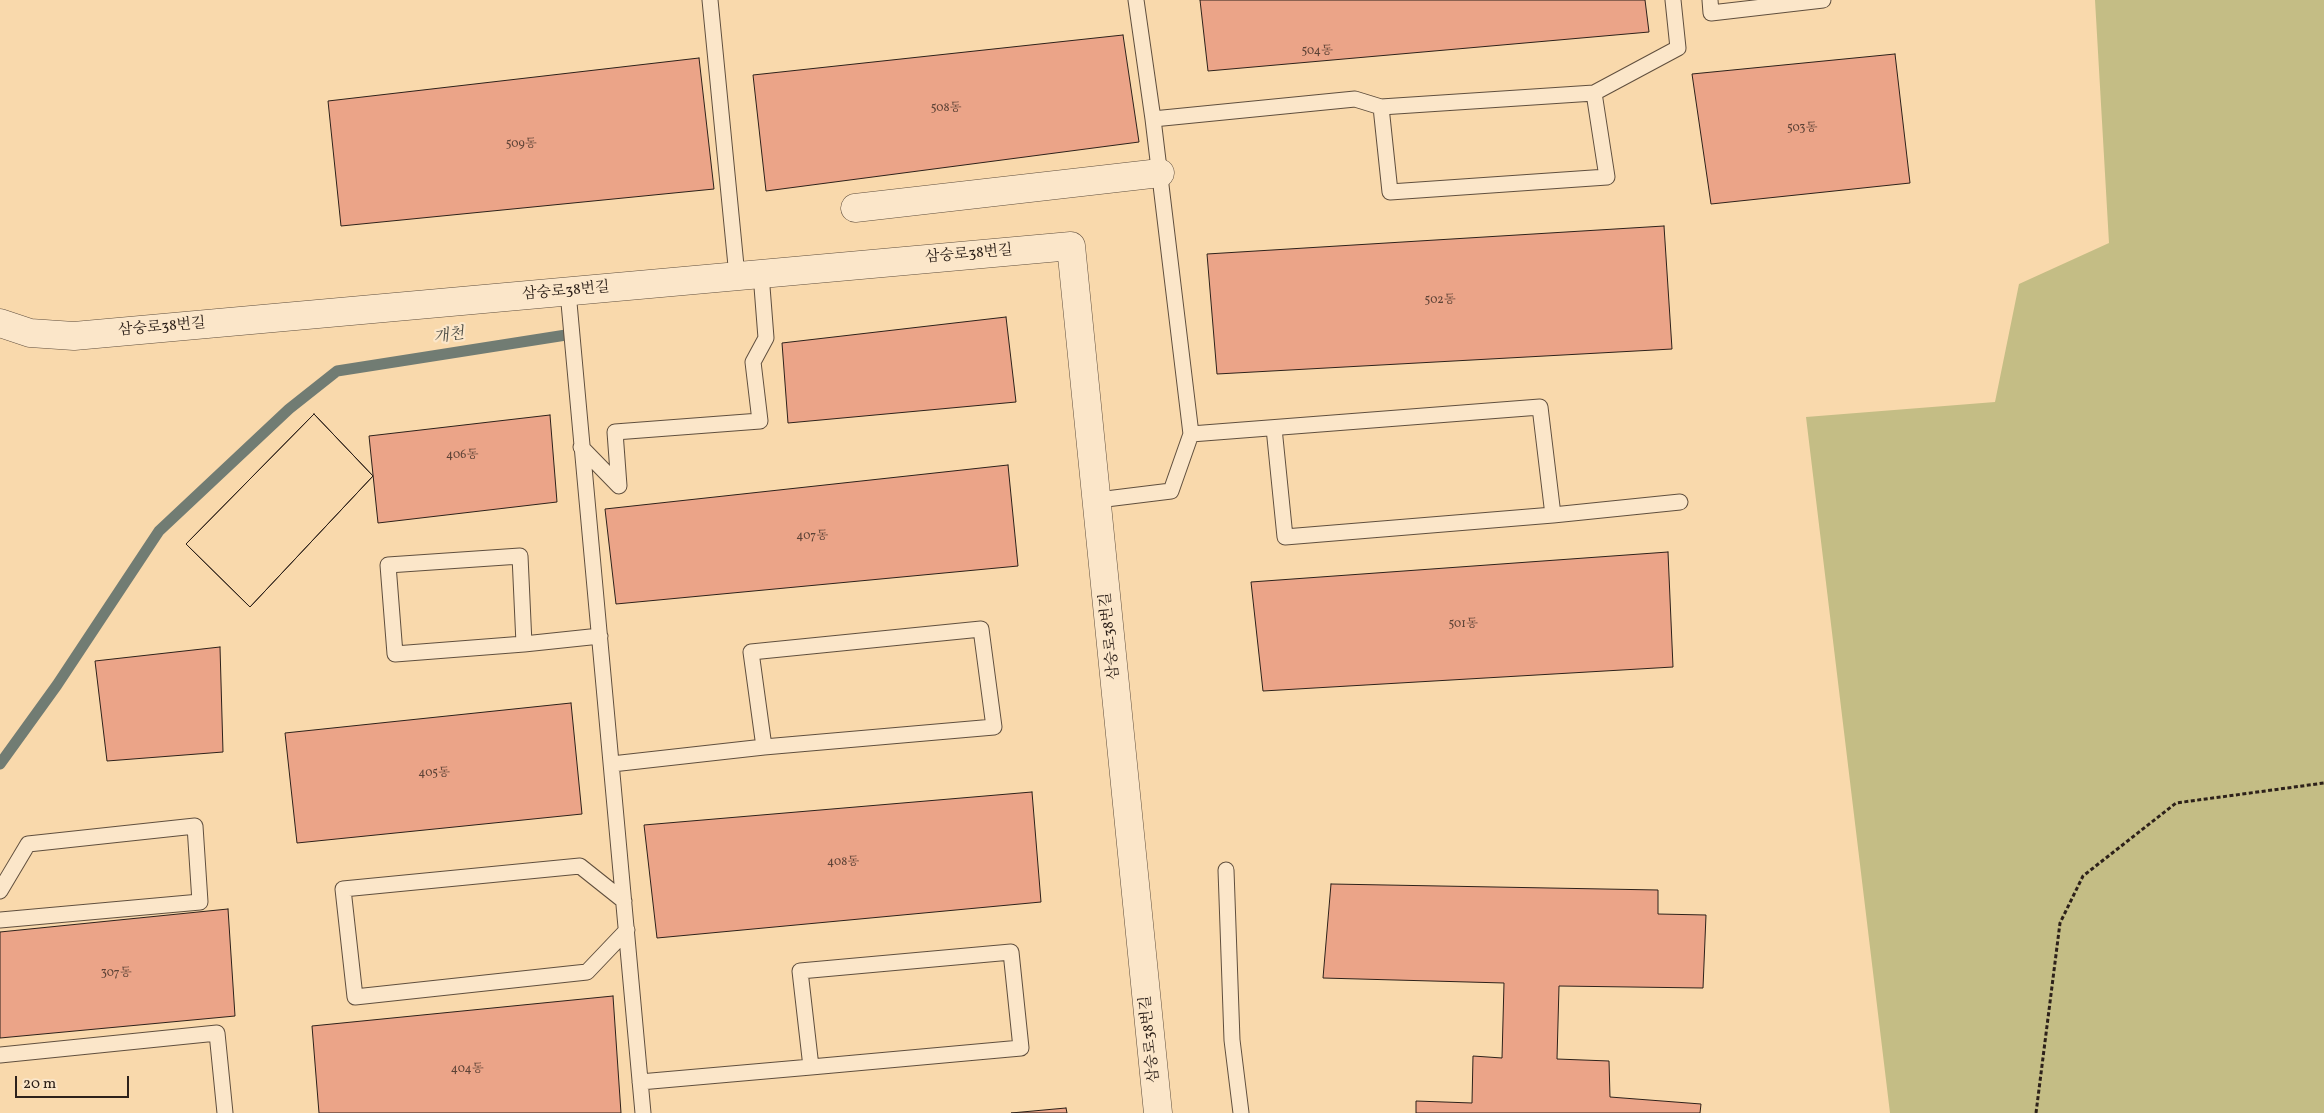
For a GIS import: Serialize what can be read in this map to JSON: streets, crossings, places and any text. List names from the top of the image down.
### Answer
{
  "streets": {
    "street": ["삼숭로38번길"]
  },
  "water": ["개천"],
  "house_numbers": [
    "504동",
    "508동",
    "503동",
    "509동",
    "502동",
    "406동",
    "407동",
    "501동",
    "405동",
    "408동",
    "307동",
    "404동"
  ],
  "scale_bar": "20 m"
}
